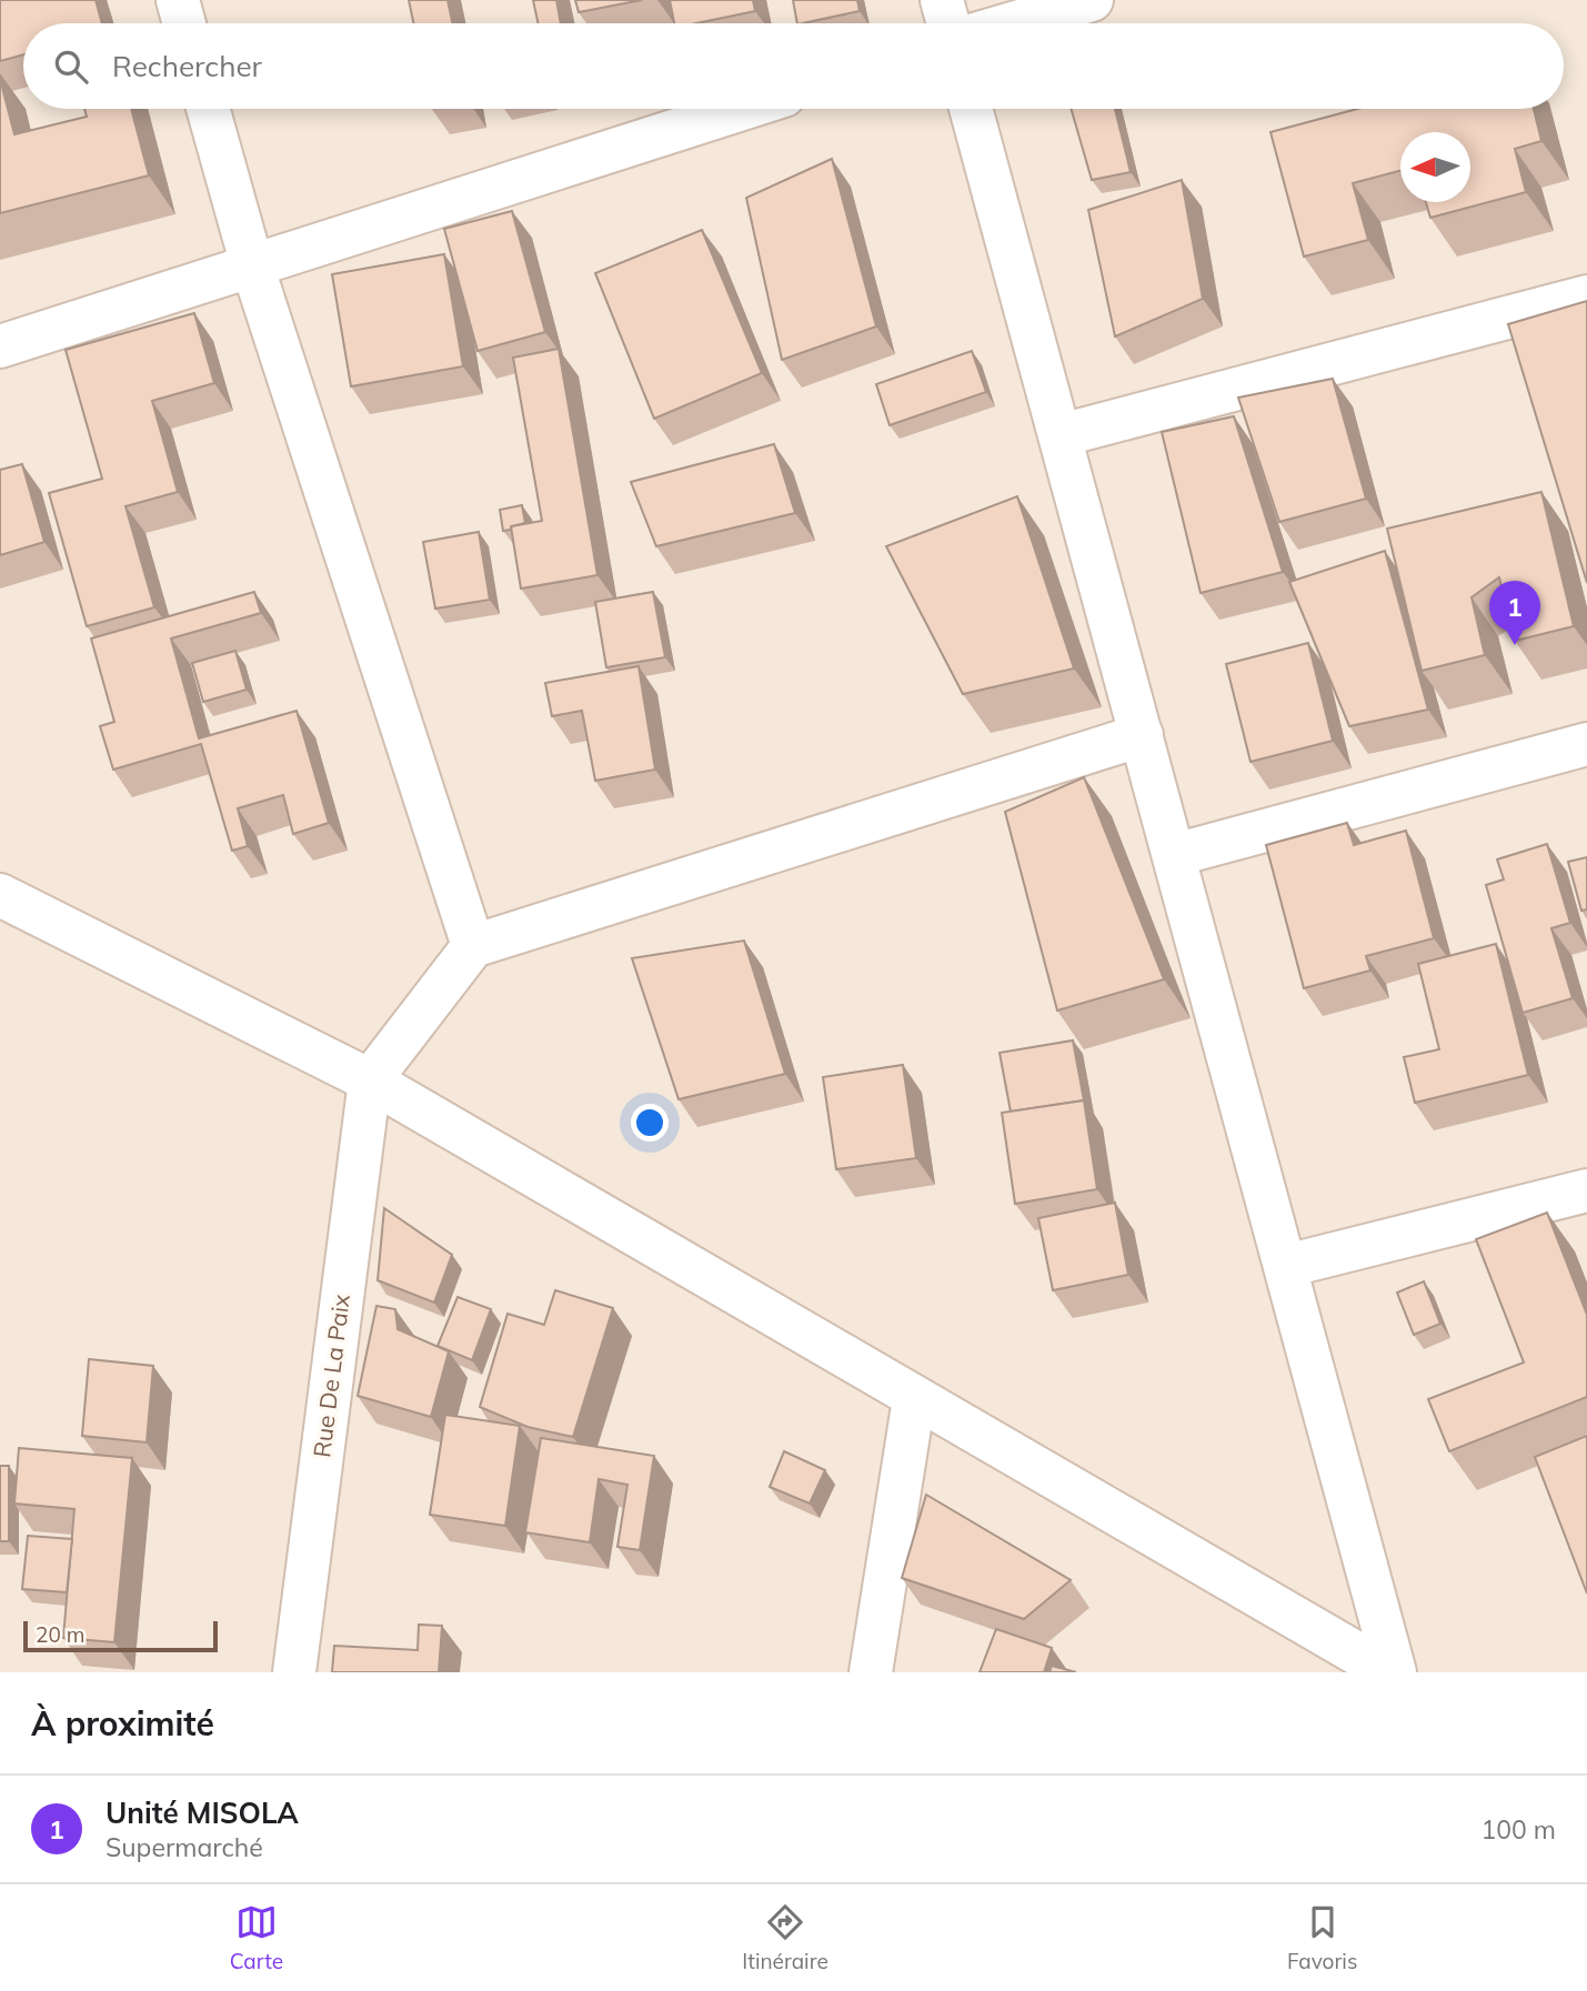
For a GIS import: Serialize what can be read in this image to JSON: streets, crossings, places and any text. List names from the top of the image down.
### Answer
{
  "streets": {
    "street": ["Rue De La Paix"]
  },
  "scale_bar": "20 m",
  "north": "left",
  "page": {
    "search": "Rechercher",
    "pins": "1",
    "scale": "20 m",
    "heading": "À proximité",
    "list": [
      {
        "mark": "1",
        "name": "Unité MISOLA",
        "note": "Supermarché",
        "value": "100 m"
      }
    ],
    "nav": ["Carte", "Itinéraire", "Favoris"]
  }
}
